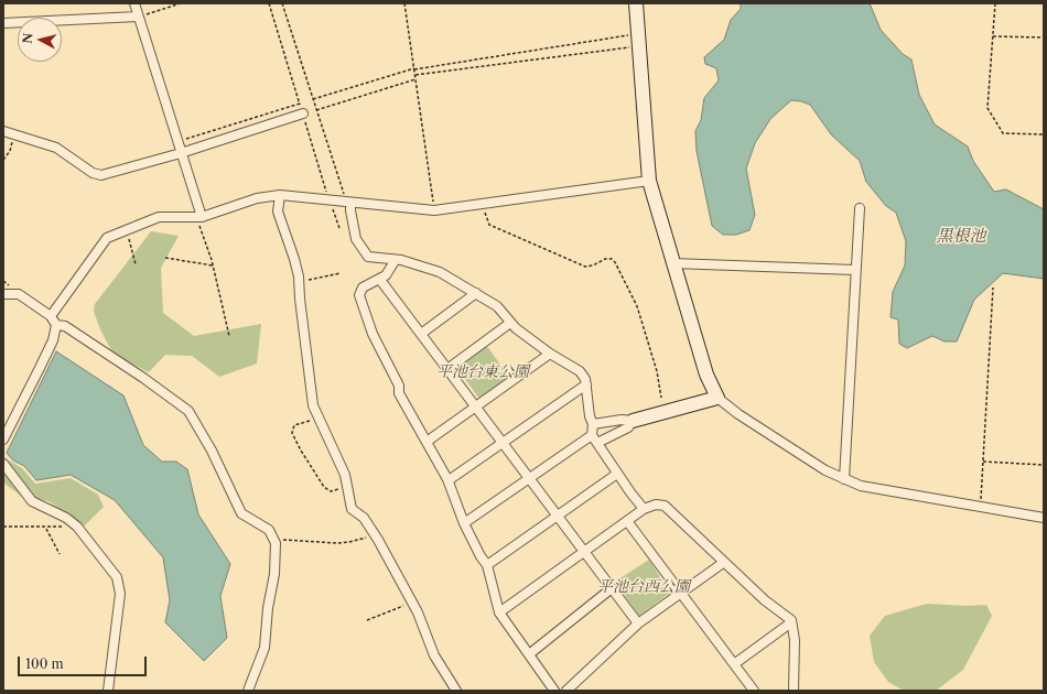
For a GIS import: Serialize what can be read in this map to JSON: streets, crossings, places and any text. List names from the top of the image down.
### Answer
{
  "water": ["黒根池"],
  "parks": ["平池台東公園", "平池台西公園"],
  "scale_bar": "100 m",
  "north": "left"
}
